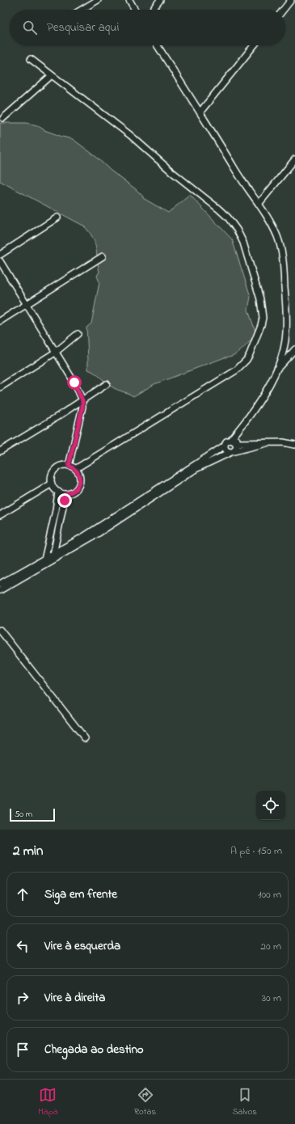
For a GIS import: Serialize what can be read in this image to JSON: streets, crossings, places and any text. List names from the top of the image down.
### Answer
{
  "scale_bar": "50 m",
  "page": {
    "search": "Pesquisar aqui",
    "scale": "50 m",
    "heading": ["2 min", "A pé · 150 m"],
    "list": [
      ["Siga em frente", "100 m"],
      ["Vire à esquerda", "20 m"],
      ["Vire à direita", "30 m"],
      "Chegada ao destino"
    ],
    "nav": ["Mapa", "Rotas", "Salvos"]
  }
}
